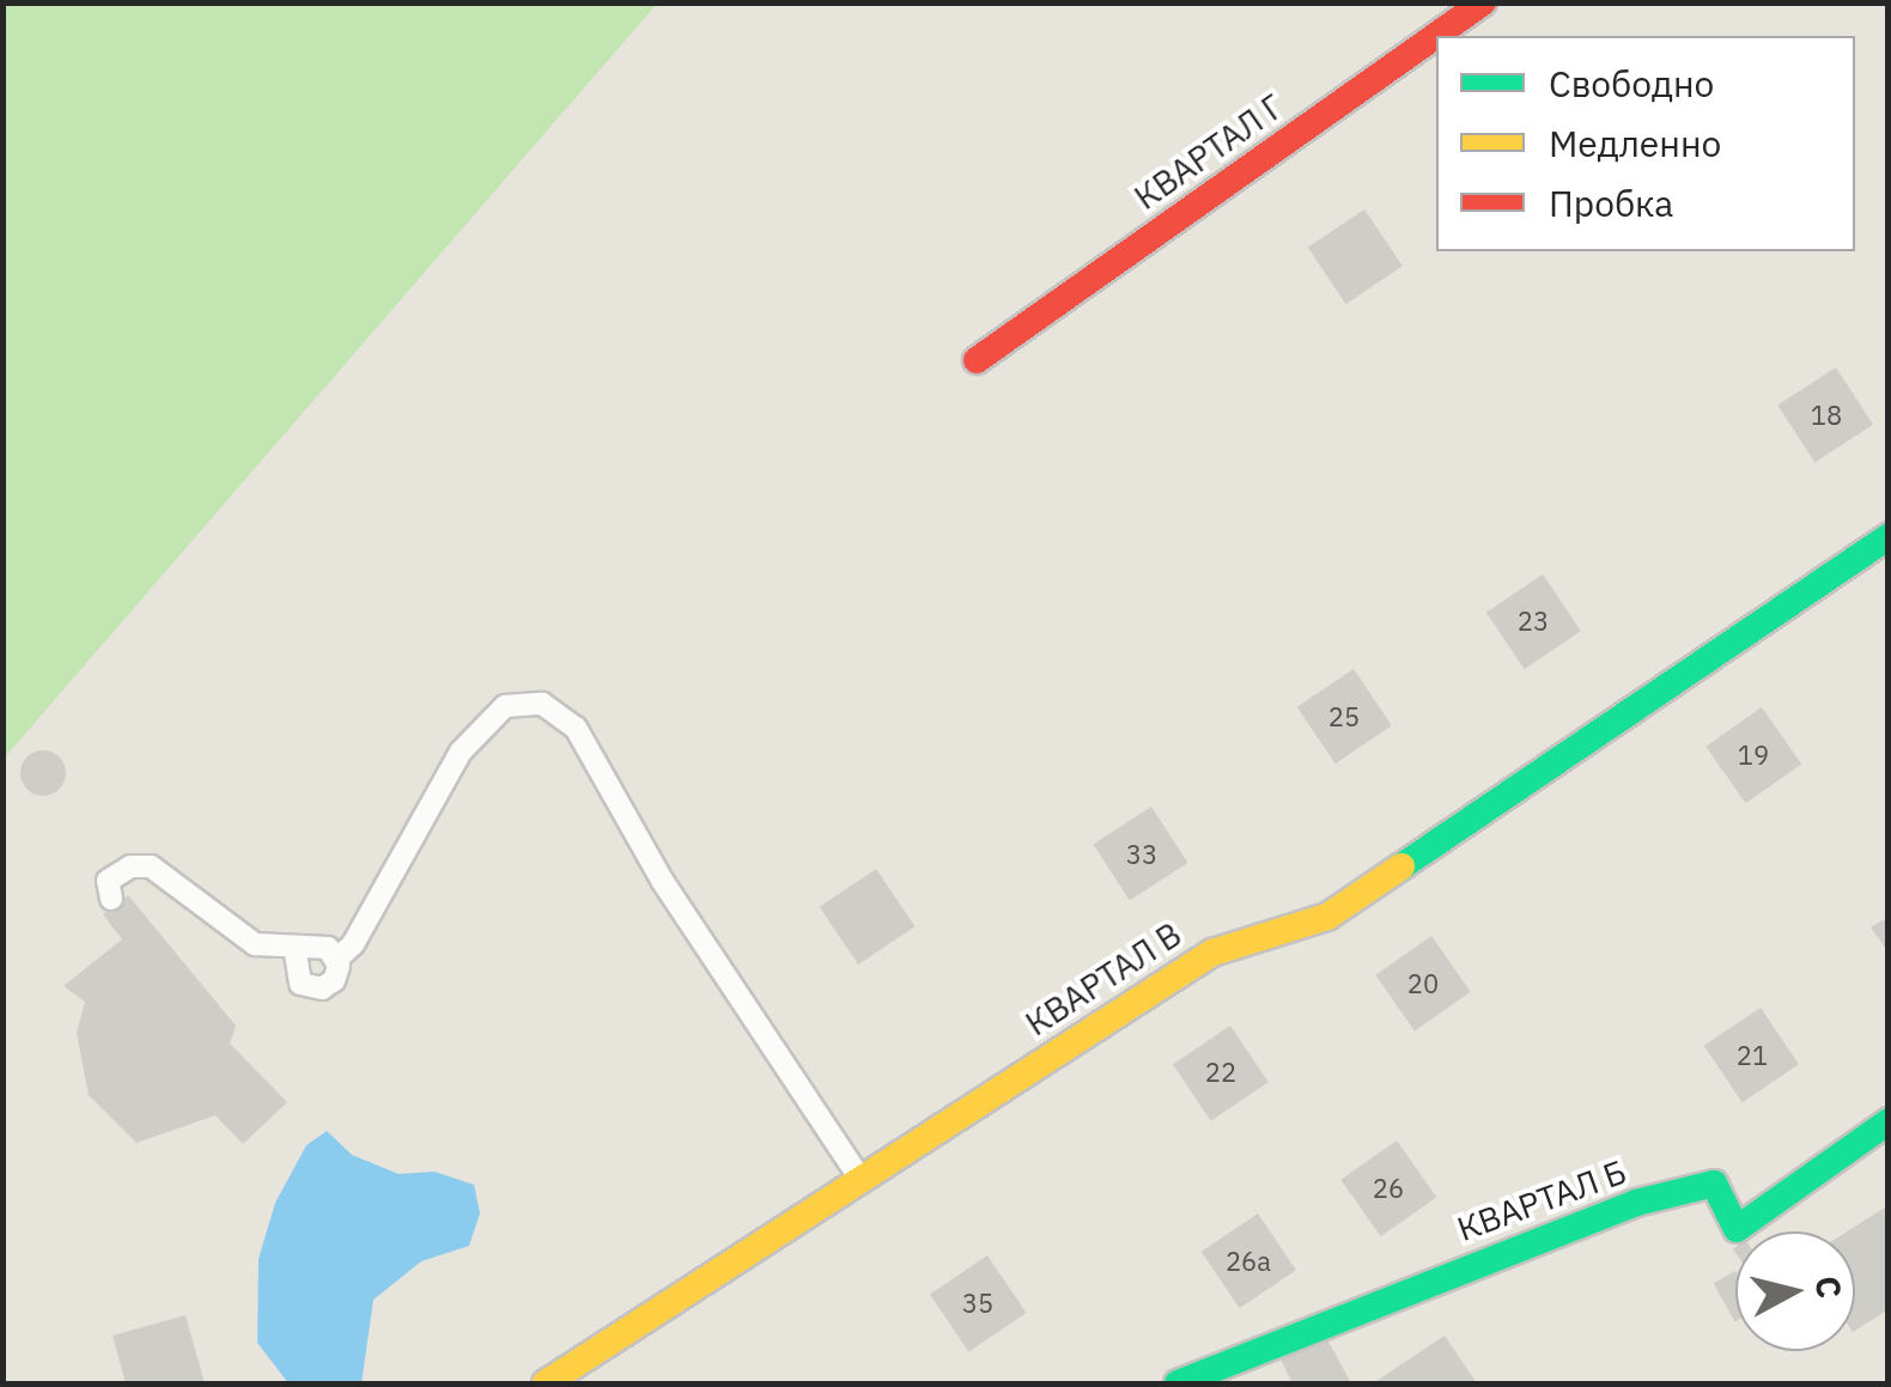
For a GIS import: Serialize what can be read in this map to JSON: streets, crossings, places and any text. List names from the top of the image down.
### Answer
{
  "streets": {
    "street": ["КВАРТАЛ Г", "КВАРТАЛ В", "КВАРТАЛ Б"]
  },
  "house_numbers": [
    "18",
    "23",
    "25",
    "19",
    "33",
    "20",
    "21",
    "22",
    "26",
    "26а",
    "35"
  ],
  "legend": ["Свободно", "Медленно", "Пробка"],
  "north": "right"
}
